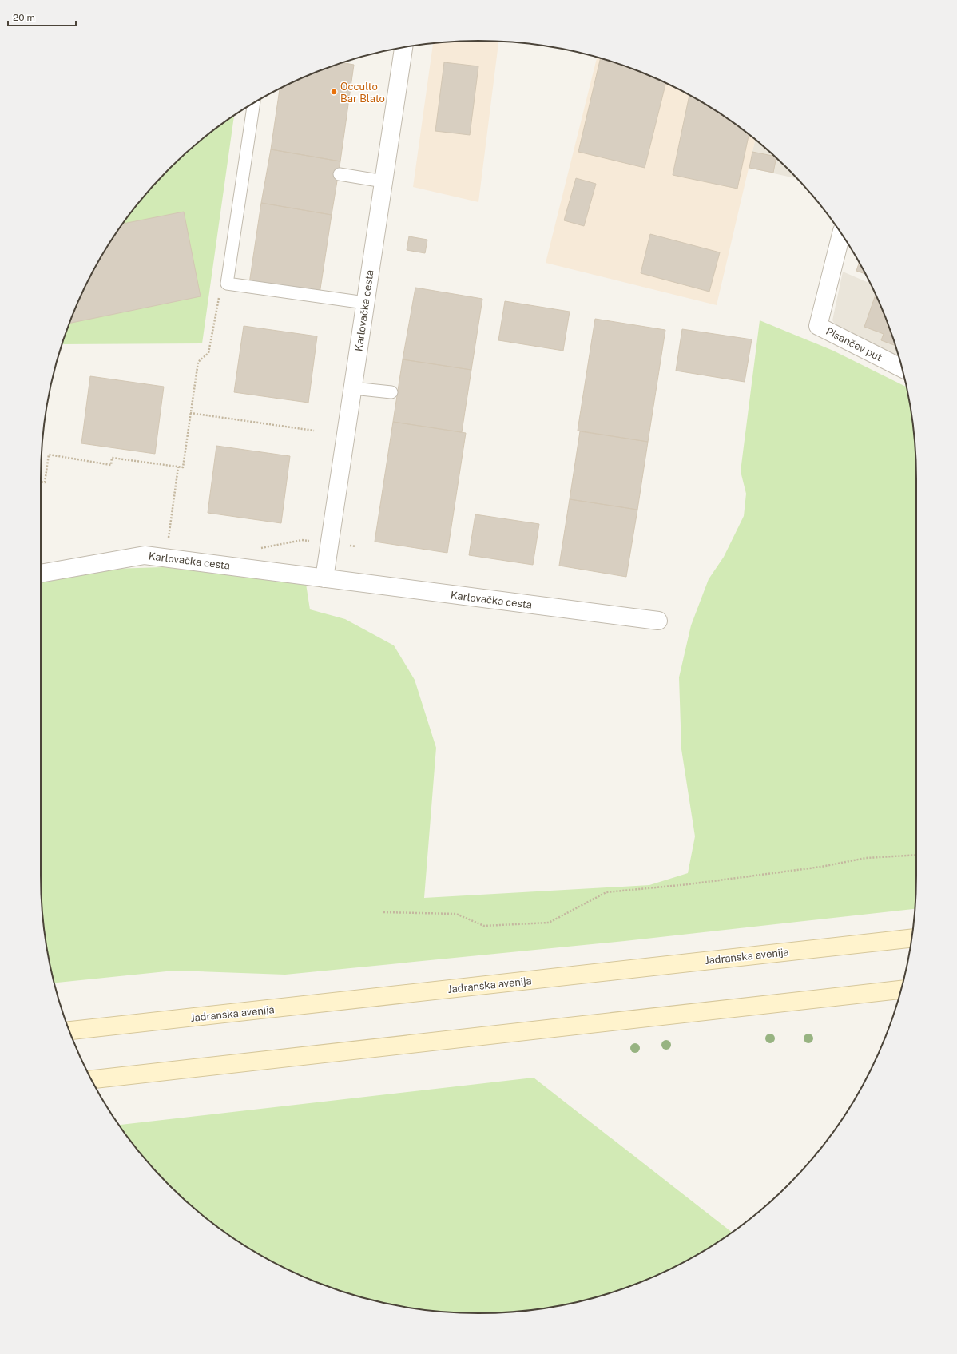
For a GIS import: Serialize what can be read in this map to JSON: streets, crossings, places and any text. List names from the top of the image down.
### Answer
{
  "streets": {
    "main road": ["Jadranska avenija"],
    "street": ["Karlovačka cesta", "Pisančev put"]
  },
  "places": ["Occulto Bar Blato"],
  "scale_bar": "20 m"
}
